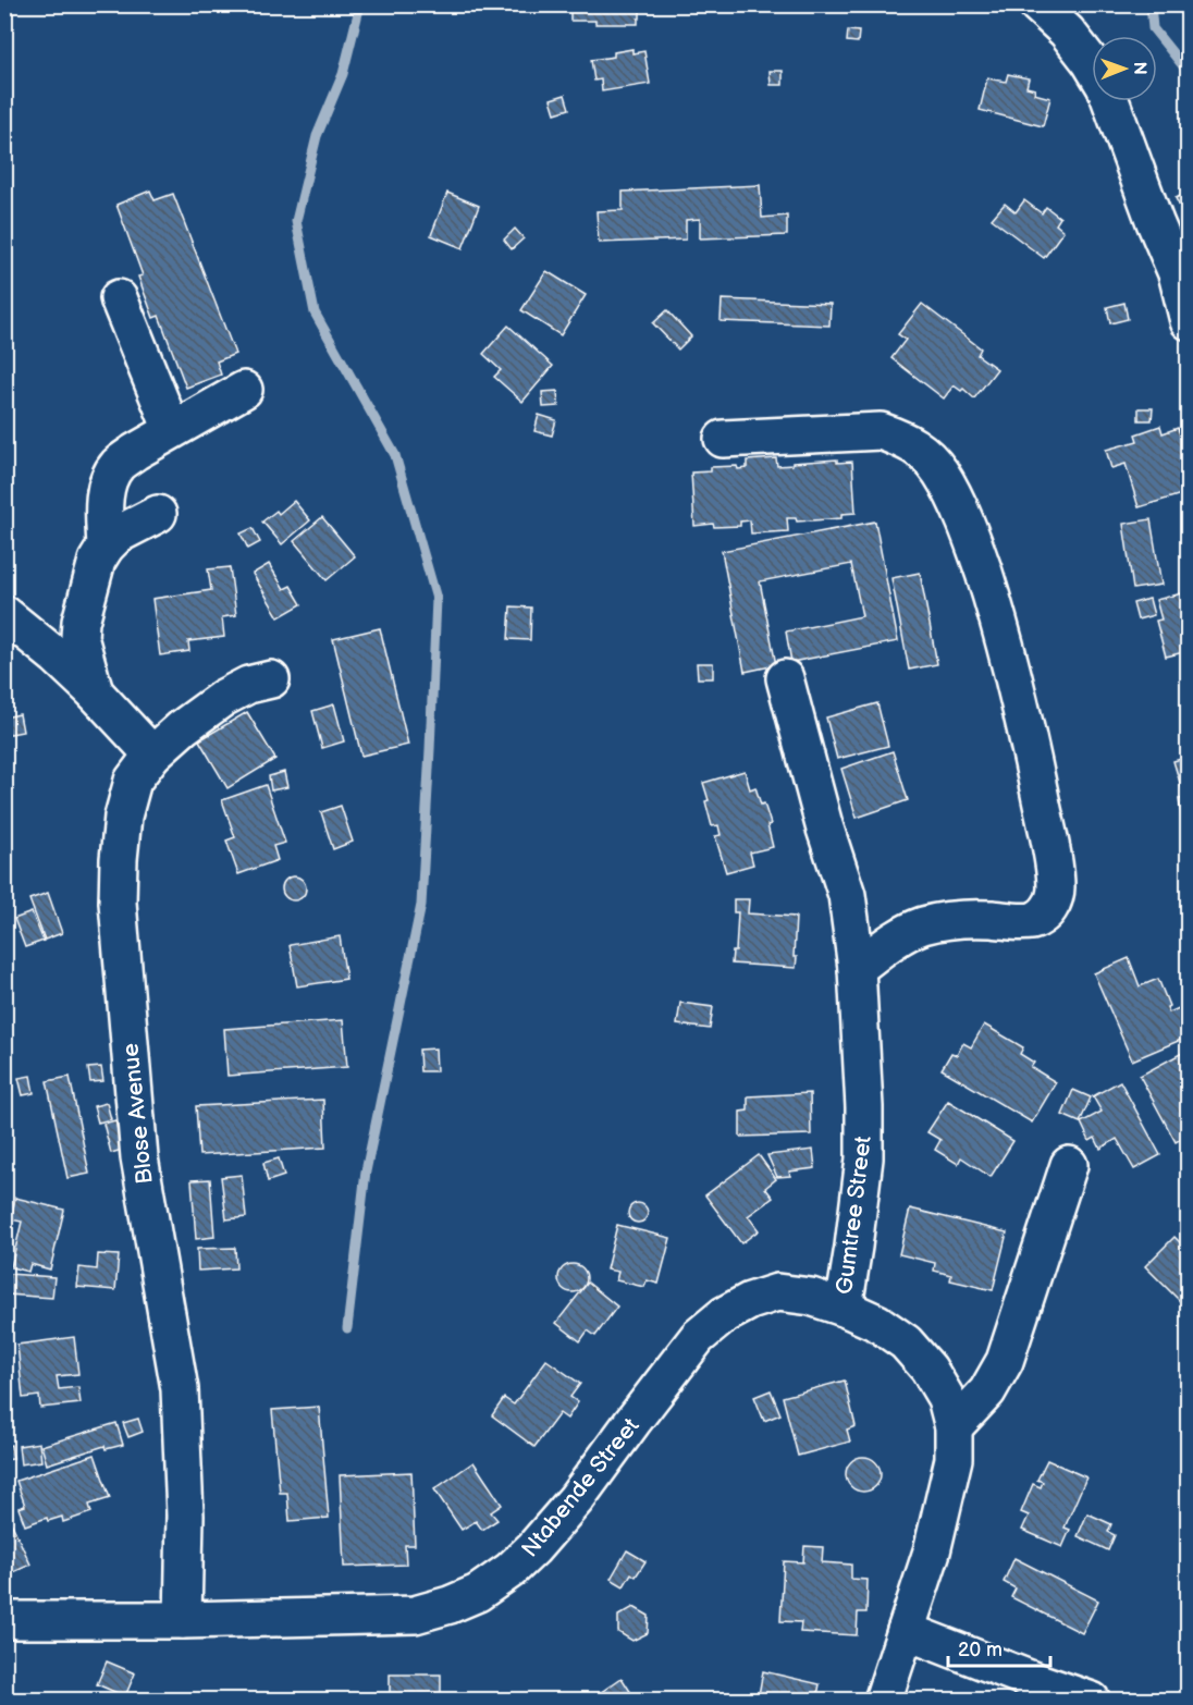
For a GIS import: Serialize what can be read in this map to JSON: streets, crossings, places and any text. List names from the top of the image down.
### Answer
{
  "streets": {
    "street": ["Blose Avenue", "Gumtree Street", "Ntabende Street"]
  },
  "crossings": [
    ["Blose Avenue", "Ntabende Street"],
    ["Gumtree Street", "Ntabende Street"]
  ],
  "scale_bar": "20 m",
  "north": "right"
}
